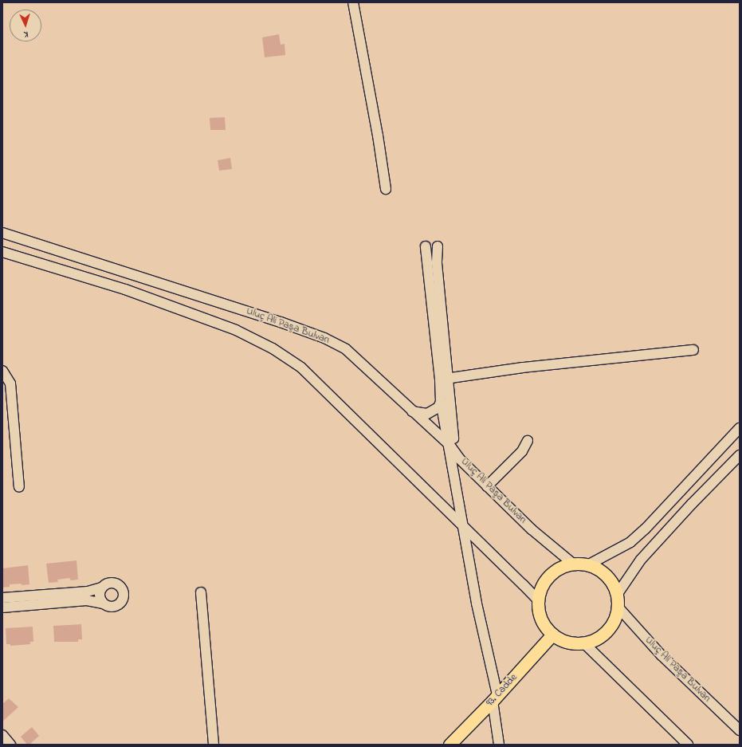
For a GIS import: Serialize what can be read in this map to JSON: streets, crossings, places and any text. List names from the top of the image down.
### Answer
{
  "streets": {
    "main road": ["93. Cadde"],
    "street": ["Uluç Ali Paşa Bulvarı"]
  },
  "crossings": [
    ["Uluç Ali Paşa Bulvarı", "93. Cadde"]
  ],
  "north": "bottom"
}
